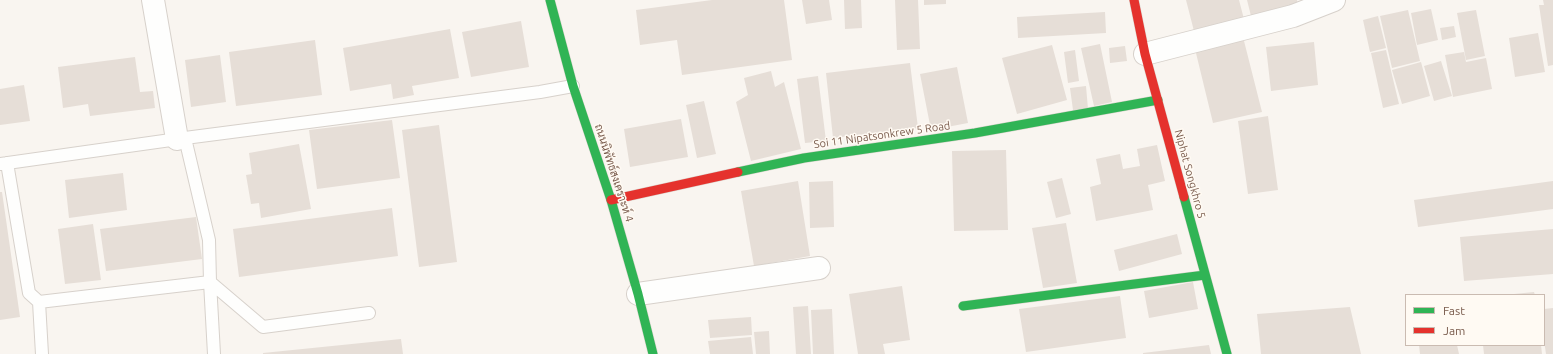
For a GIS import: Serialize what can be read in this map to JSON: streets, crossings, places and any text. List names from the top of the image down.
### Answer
{
  "streets": {
    "street": ["Soi 11 Nipatsonkrew 5 Road", "ถนนนิพัทธ์สงเคราะห์ 4", "Niphat Songkhro 5"]
  },
  "crossings": [
    ["Soi 11 Nipatsonkrew 5 Road", "ถนนนิพัทธ์สงเคราะห์ 4"],
    ["Soi 11 Nipatsonkrew 5 Road", "Niphat Songkhro 5"]
  ],
  "legend": ["Fast", "Jam"]
}
